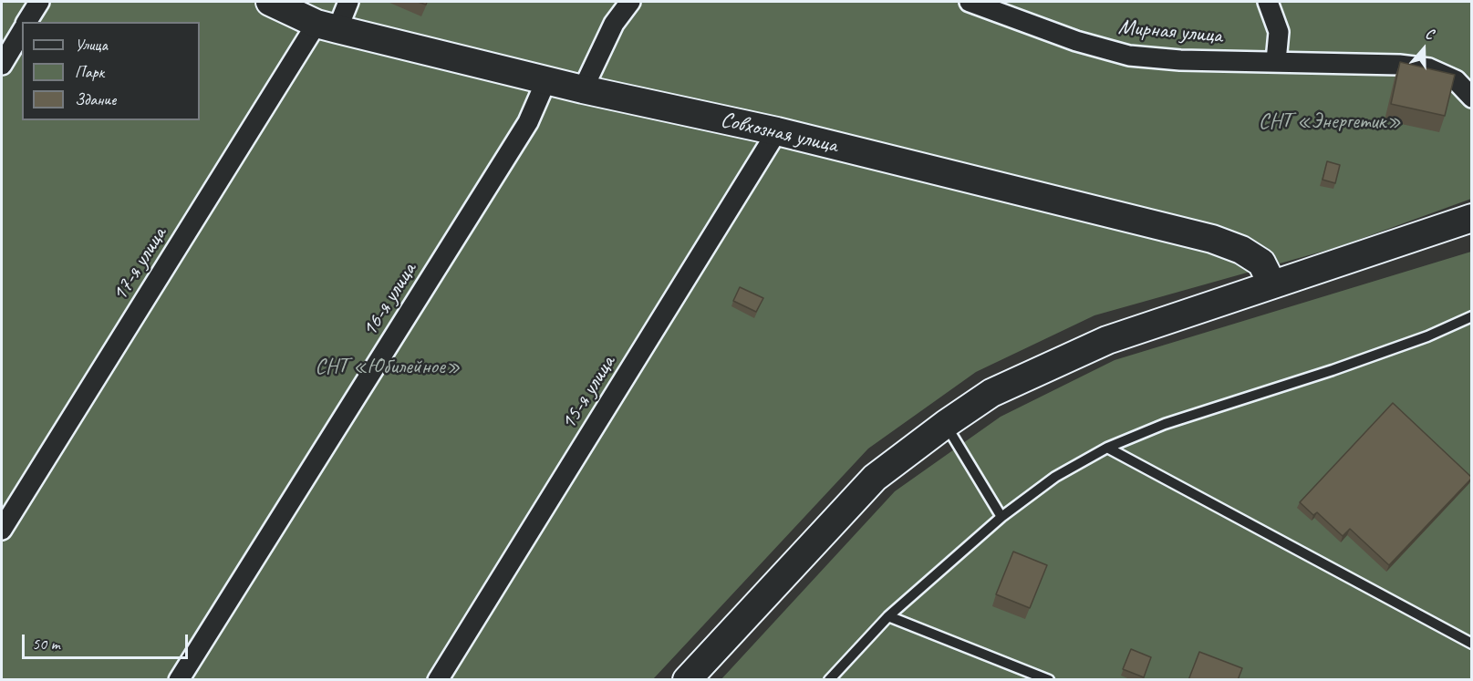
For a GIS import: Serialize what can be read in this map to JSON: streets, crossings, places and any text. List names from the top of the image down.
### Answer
{
  "streets": {
    "street": [
      "Мирная улица",
      "Совхозная улица",
      "17-я улица",
      "16-я улица",
      "15-я улица"
    ]
  },
  "crossings": [
    ["Совхозная улица", "17-я улица"],
    ["Совхозная улица", "16-я улица"],
    ["Совхозная улица", "15-я улица"]
  ],
  "parks": ["СНТ «Энергетик»", "СНТ «Юбилейное»"],
  "legend": ["Улица", "Парк", "Здание"],
  "scale_bar": "50 m",
  "north": "top"
}
